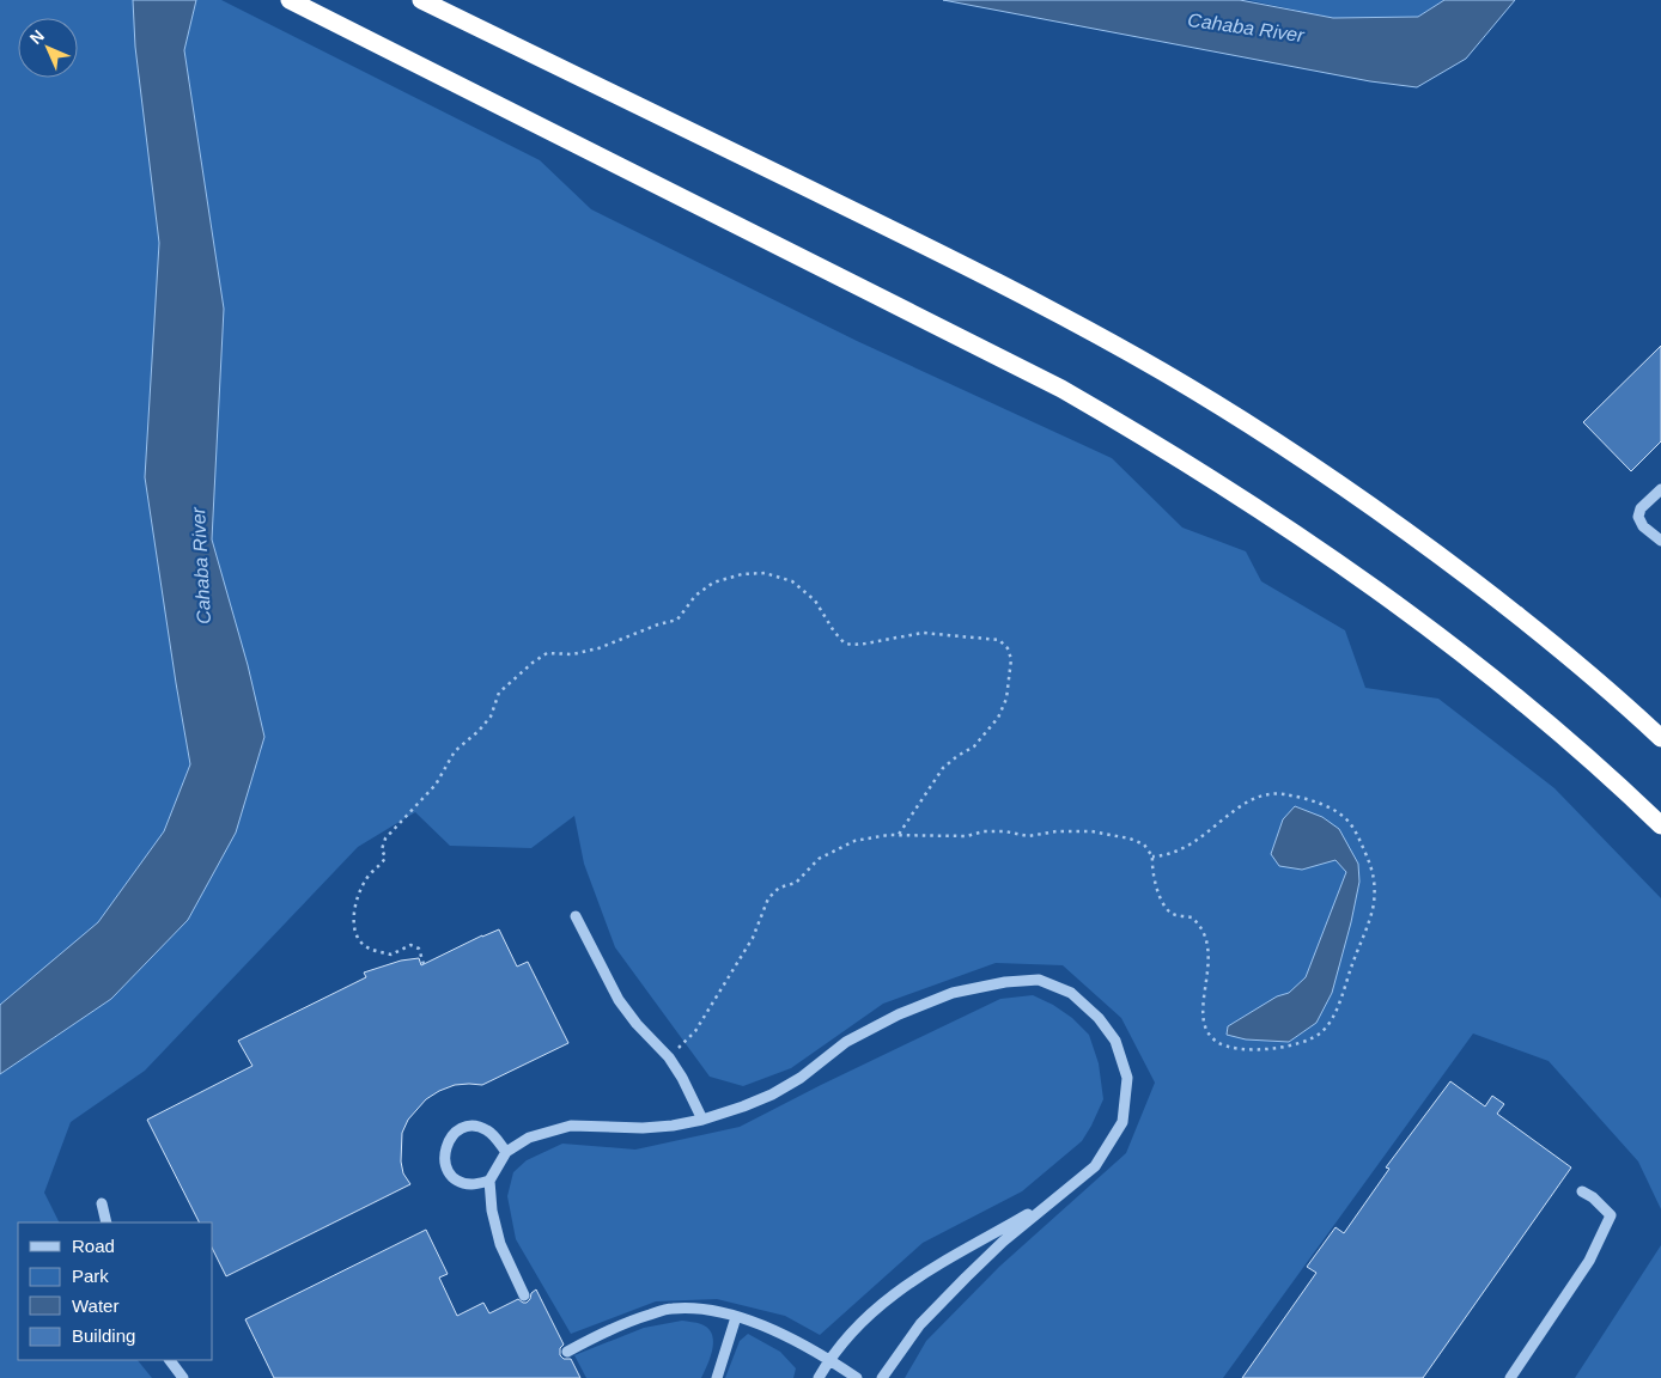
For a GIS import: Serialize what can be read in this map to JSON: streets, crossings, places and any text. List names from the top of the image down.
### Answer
{
  "water": ["Cahaba River"],
  "legend": [
    "Road",
    "Park",
    "Water",
    "Building"
  ],
  "north": "top left"
}
